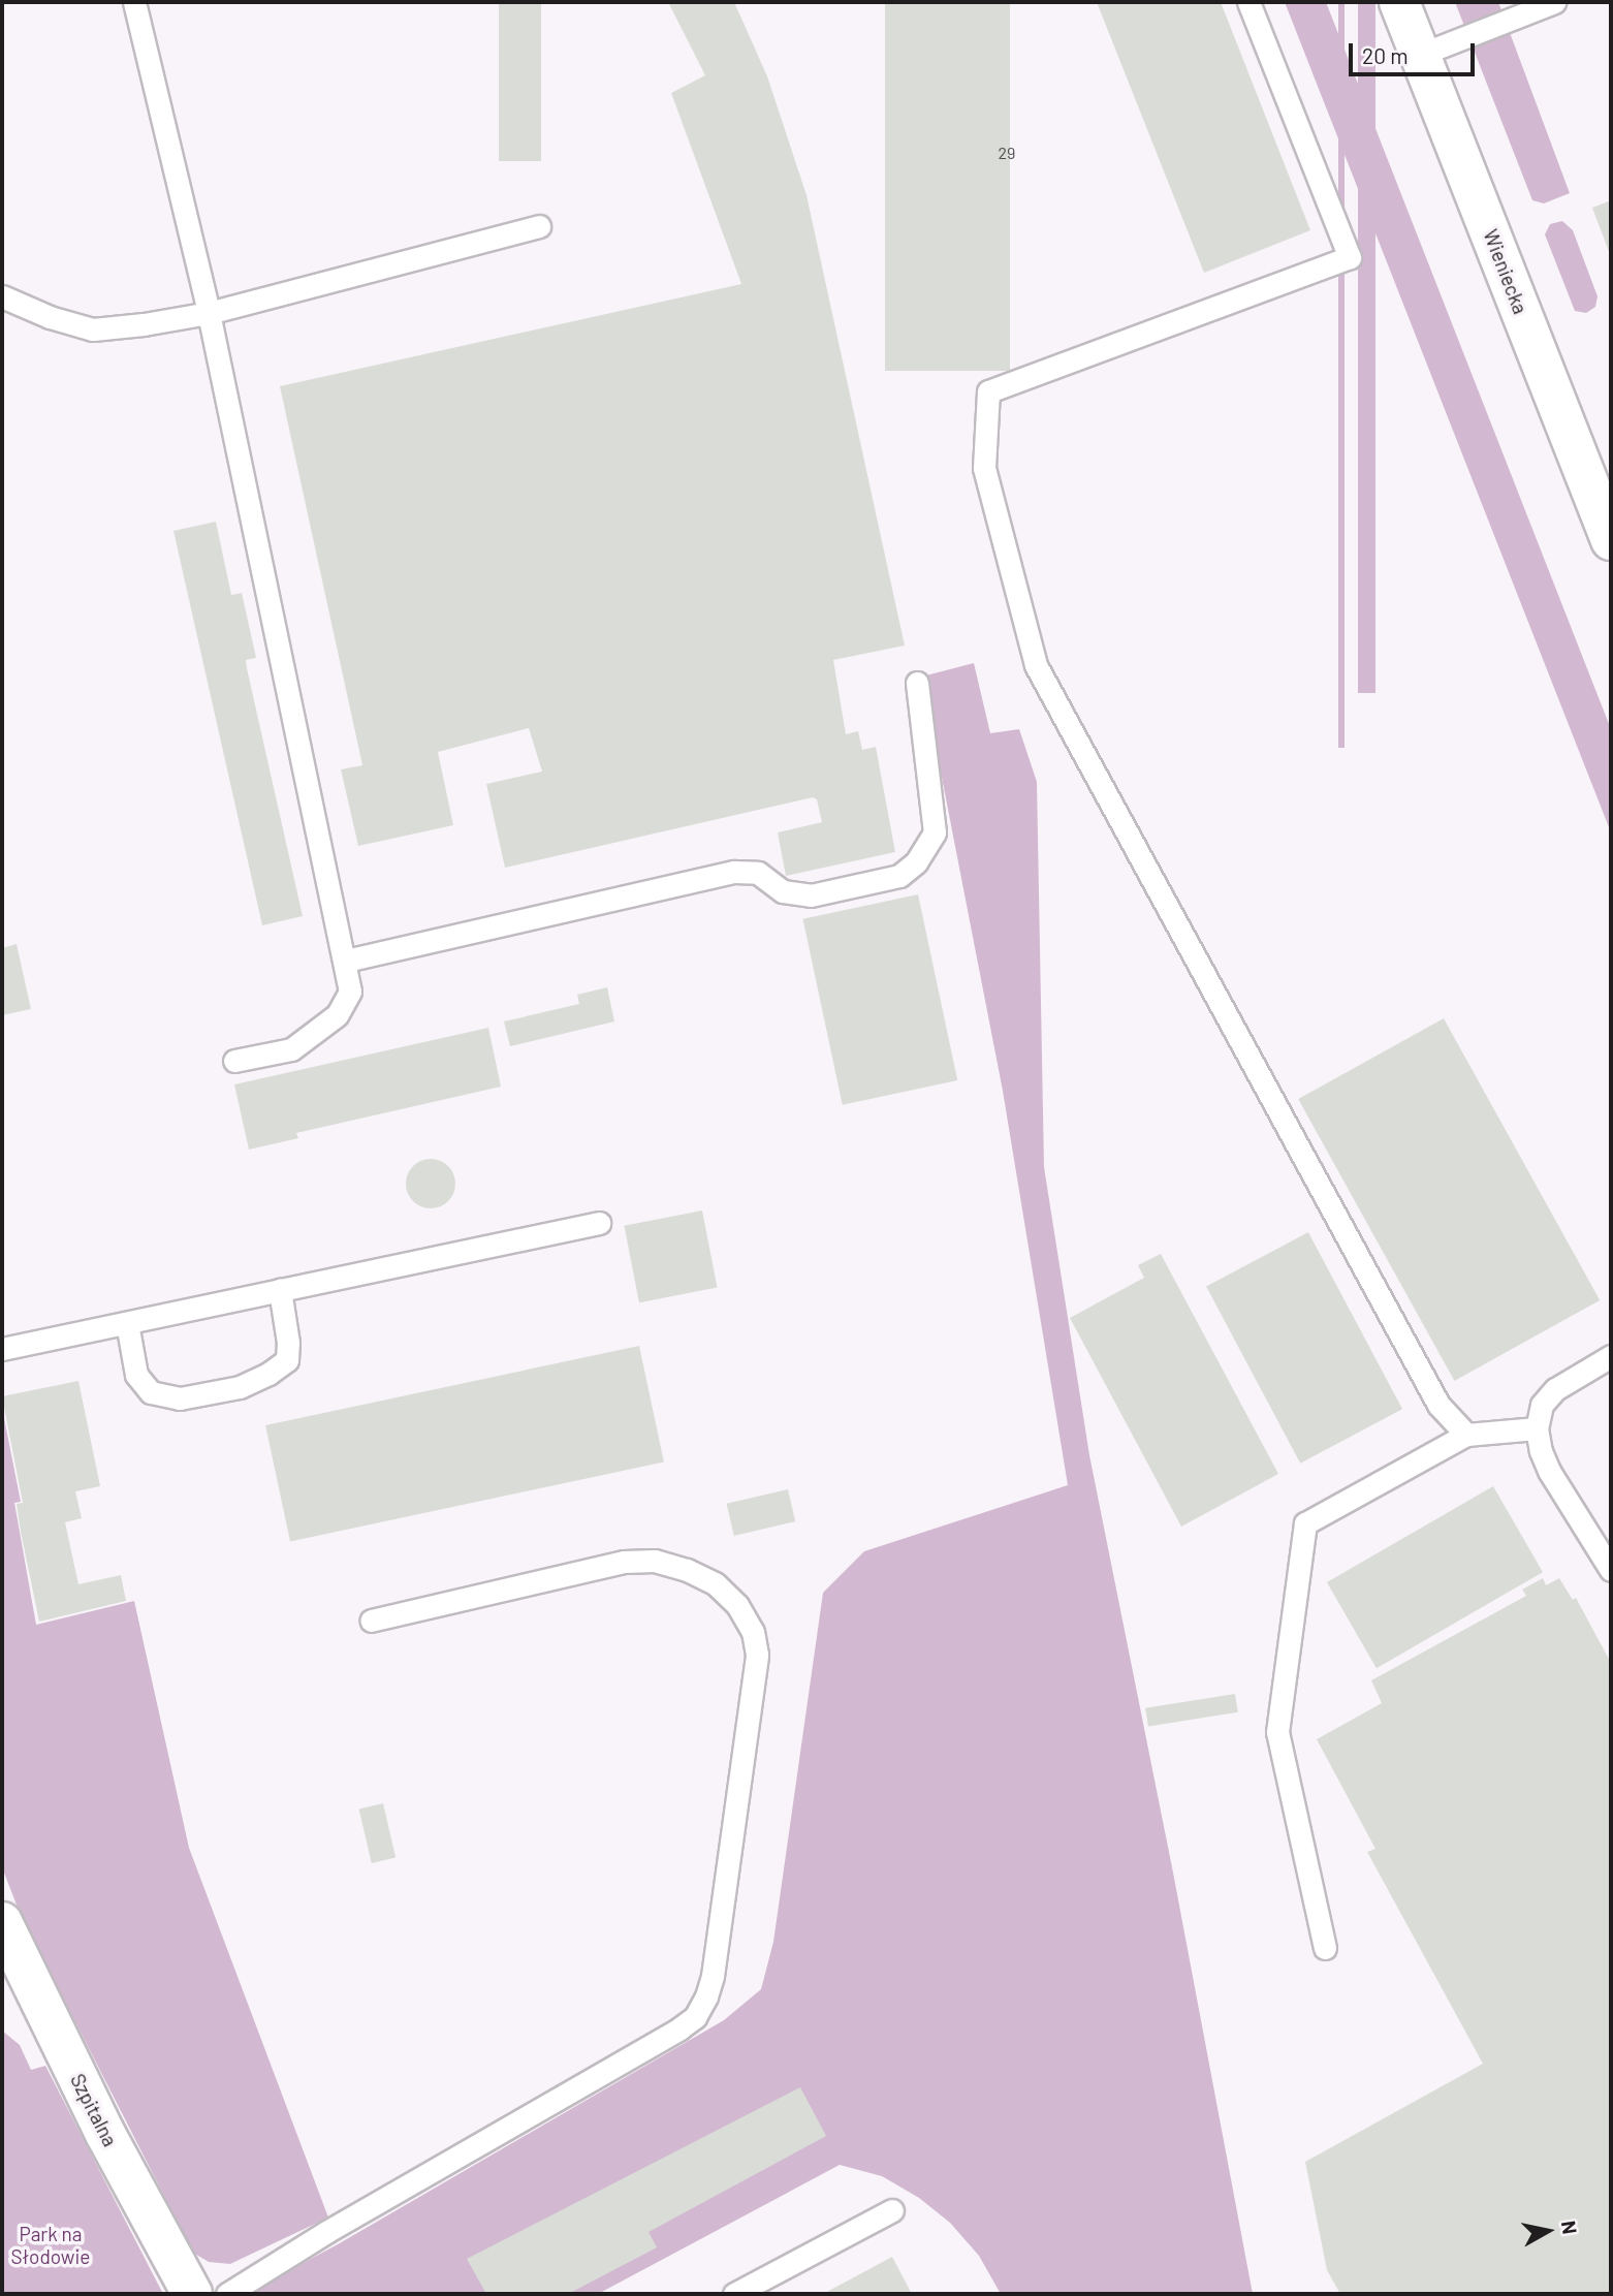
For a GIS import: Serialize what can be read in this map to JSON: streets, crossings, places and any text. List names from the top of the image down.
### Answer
{
  "streets": {
    "street": ["Wieniecka", "Szpitalna"]
  },
  "parks": ["Park na Słodowie"],
  "house_numbers": ["29"],
  "scale_bar": "20 m",
  "north": "right"
}
